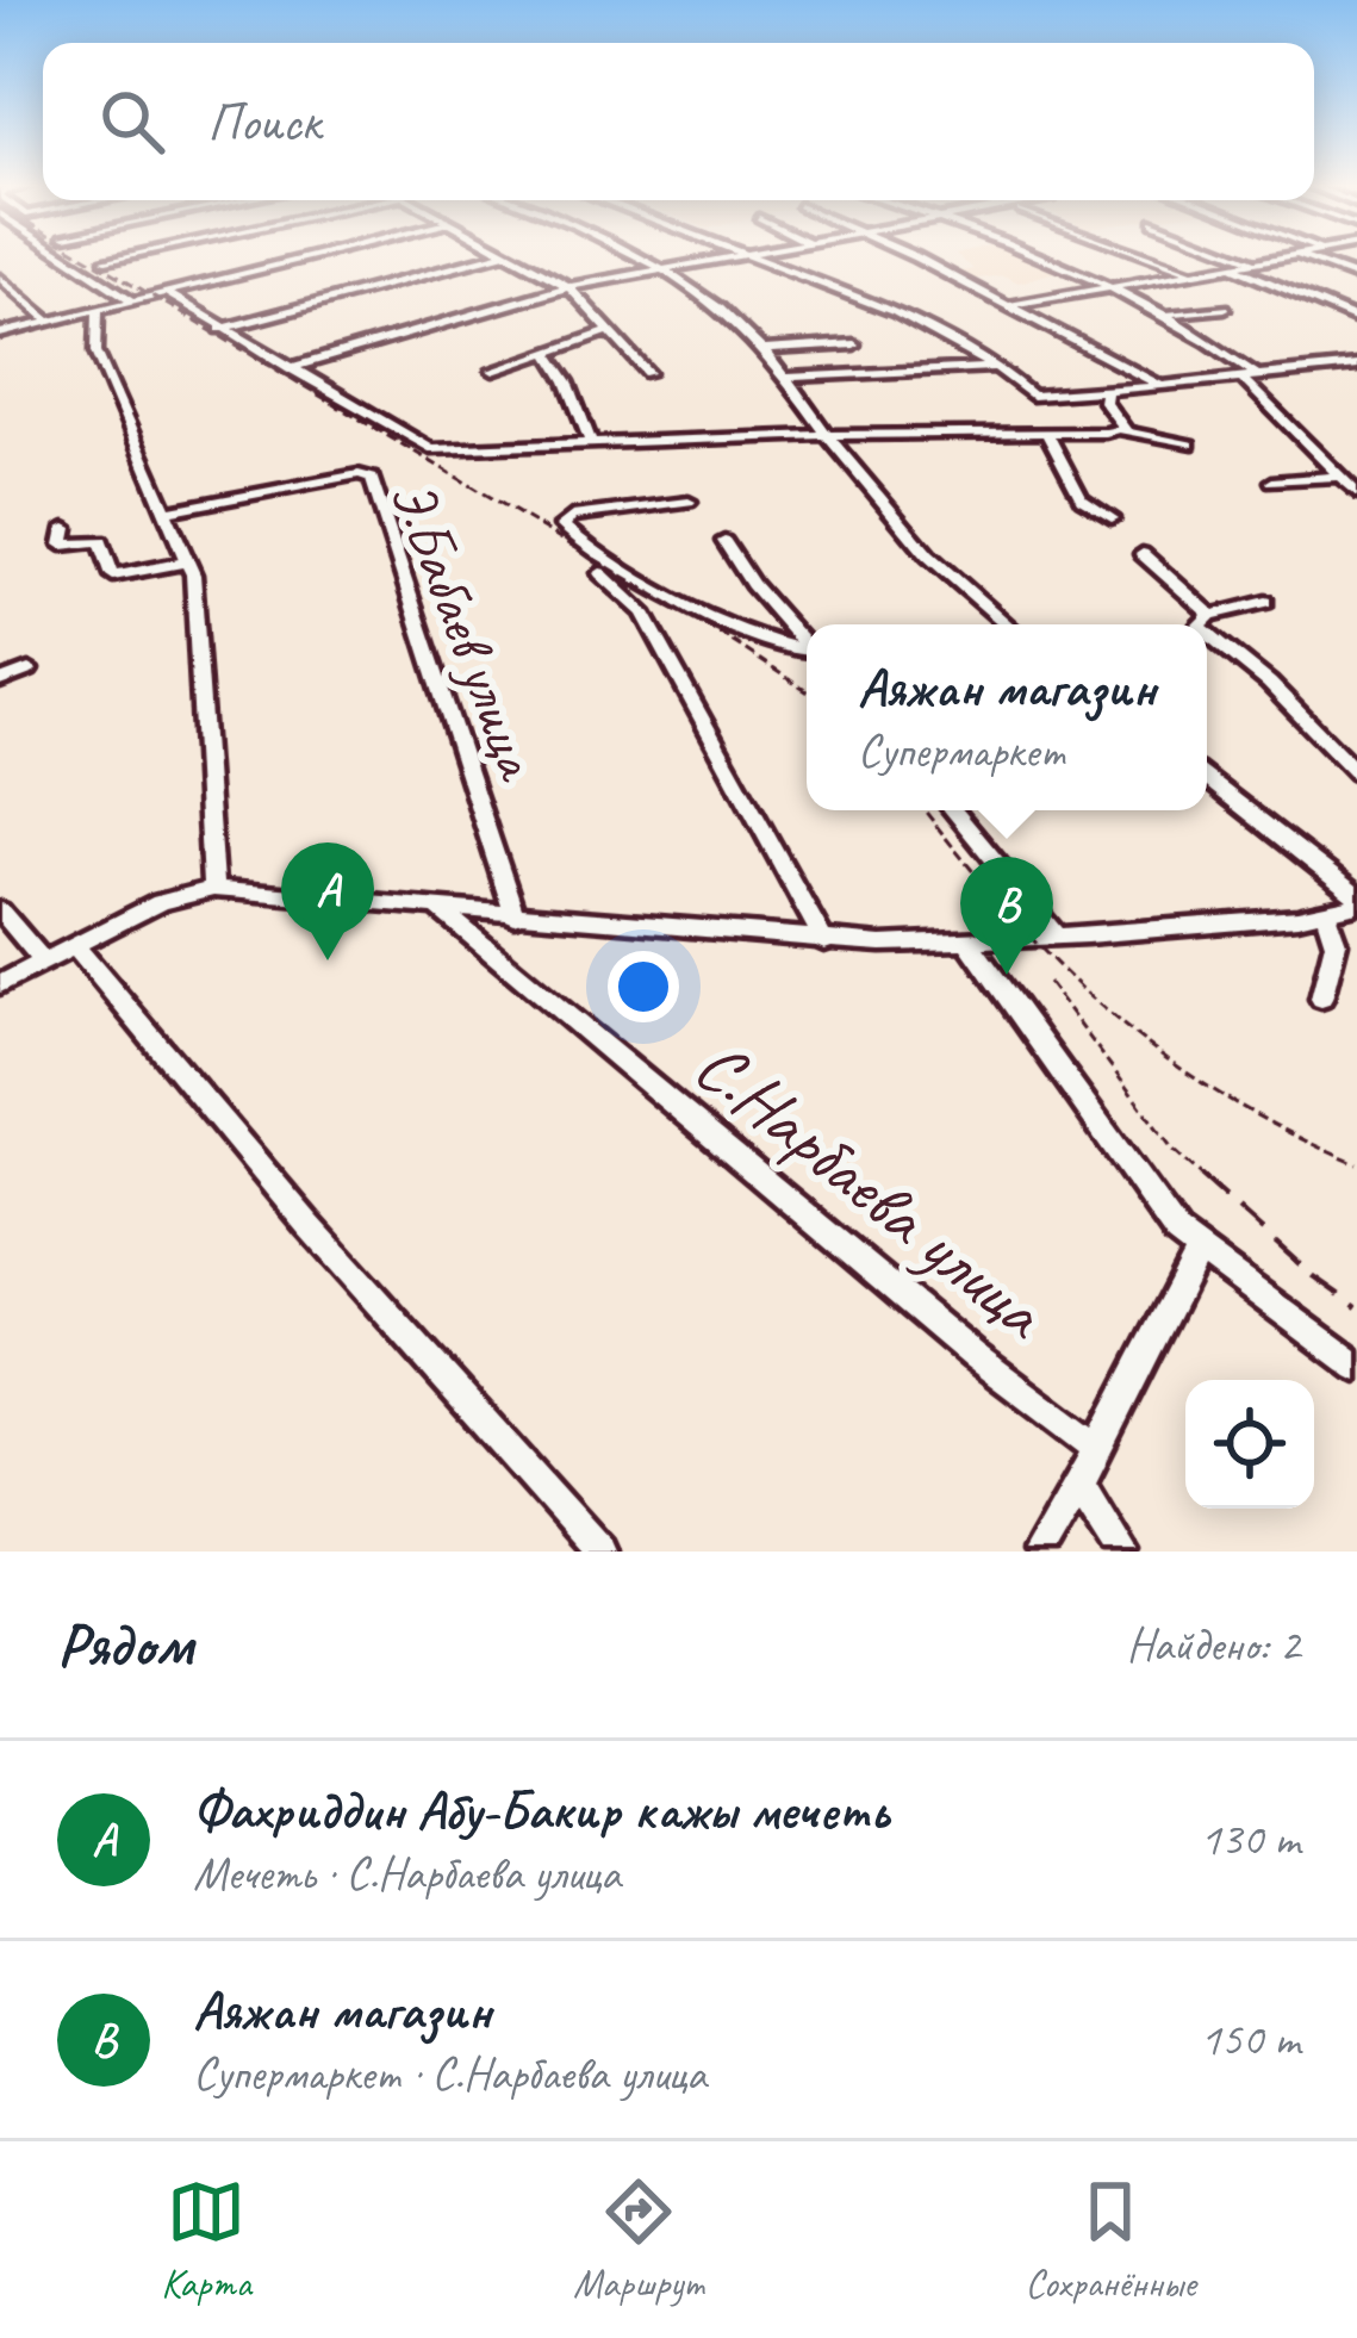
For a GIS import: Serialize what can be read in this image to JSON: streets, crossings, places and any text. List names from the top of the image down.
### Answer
{
  "streets": {
    "street": ["Э.Бабаев улица", "С.Нарбаева улица"]
  },
  "page": {
    "search": "Поиск",
    "popup": ["Аяжан магазин", "Супермаркет"],
    "pins": ["A", "B"],
    "heading": ["Рядом", "Найдено: 2"],
    "list": [
      {
        "mark": "A",
        "name": "Фахриддин Абу-Бакир кажы мечеть",
        "note": "Мечеть · С.Нарбаева улица",
        "value": "130 m"
      },
      {
        "mark": "B",
        "name": "Аяжан магазин",
        "note": "Супермаркет · С.Нарбаева улица",
        "value": "150 m"
      }
    ],
    "nav": ["Карта", "Маршрут", "Сохранённые"]
  }
}
